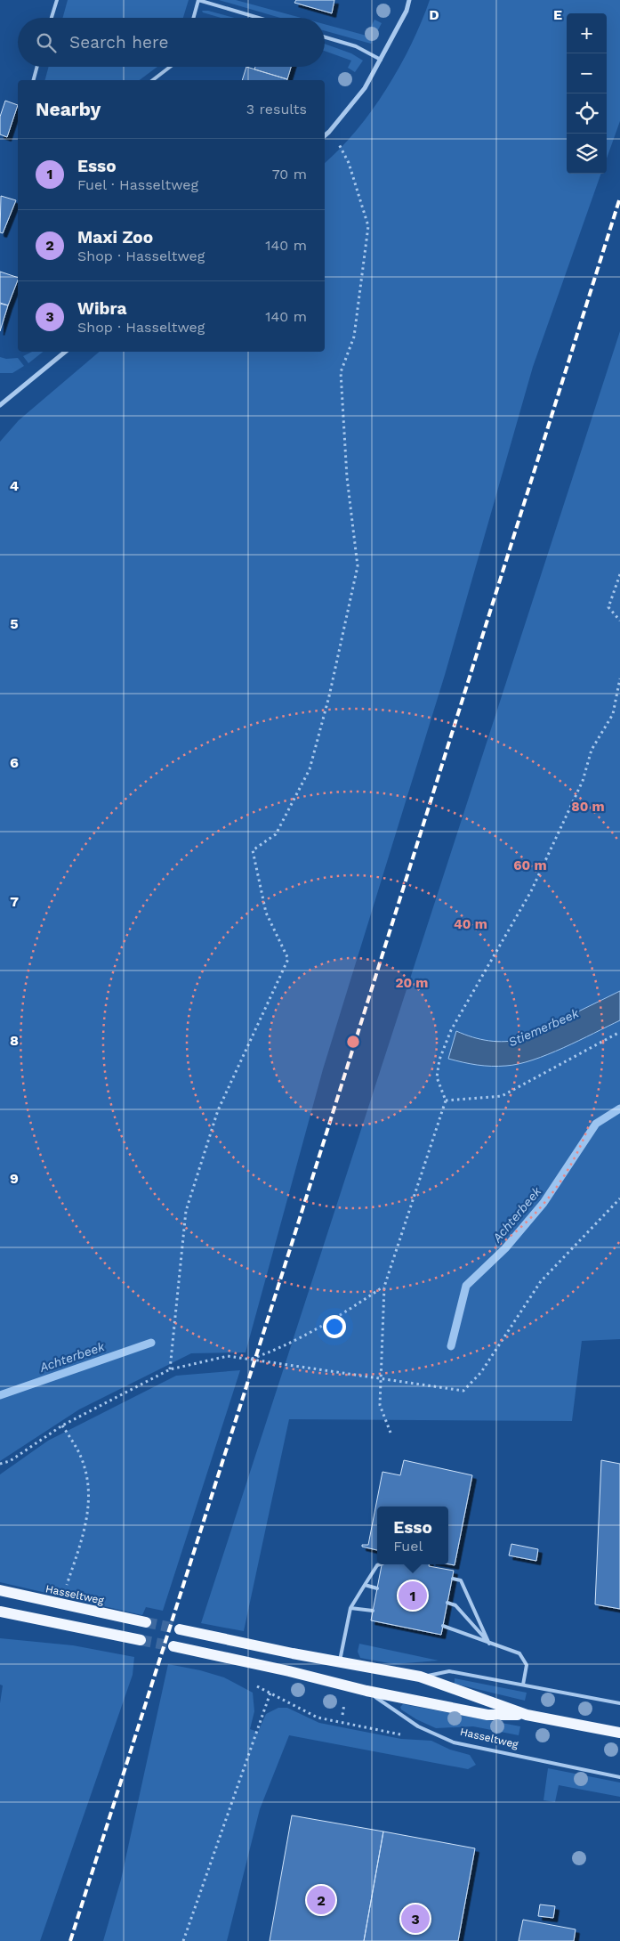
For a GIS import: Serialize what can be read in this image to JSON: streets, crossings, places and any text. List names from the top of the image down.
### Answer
{
  "streets": {
    "main road": ["Hasseltweg"]
  },
  "water": ["Stiemerbeek", "Achterbeek"],
  "page": {
    "map_buttons": ["+", "−"],
    "search": "Search here",
    "heading": ["Nearby", "3 results"],
    "list": [
      {
        "mark": "1",
        "name": "Esso",
        "note": "Fuel · Hasseltweg",
        "value": "70 m"
      },
      {
        "mark": "2",
        "name": "Maxi Zoo",
        "note": "Shop · Hasseltweg",
        "value": "140 m"
      },
      {
        "mark": "3",
        "name": "Wibra",
        "note": "Shop · Hasseltweg",
        "value": "140 m"
      }
    ],
    "popup": ["Esso", "Fuel"],
    "pins": ["1", "2", "3"]
  },
  "grid": {
    "columns": ["D", "E"],
    "rows": [
      "4",
      "5",
      "6",
      "7",
      "8",
      "9"
    ]
  },
  "rings": [
    "80 m",
    "60 m",
    "40 m",
    "20 m"
  ]
}
